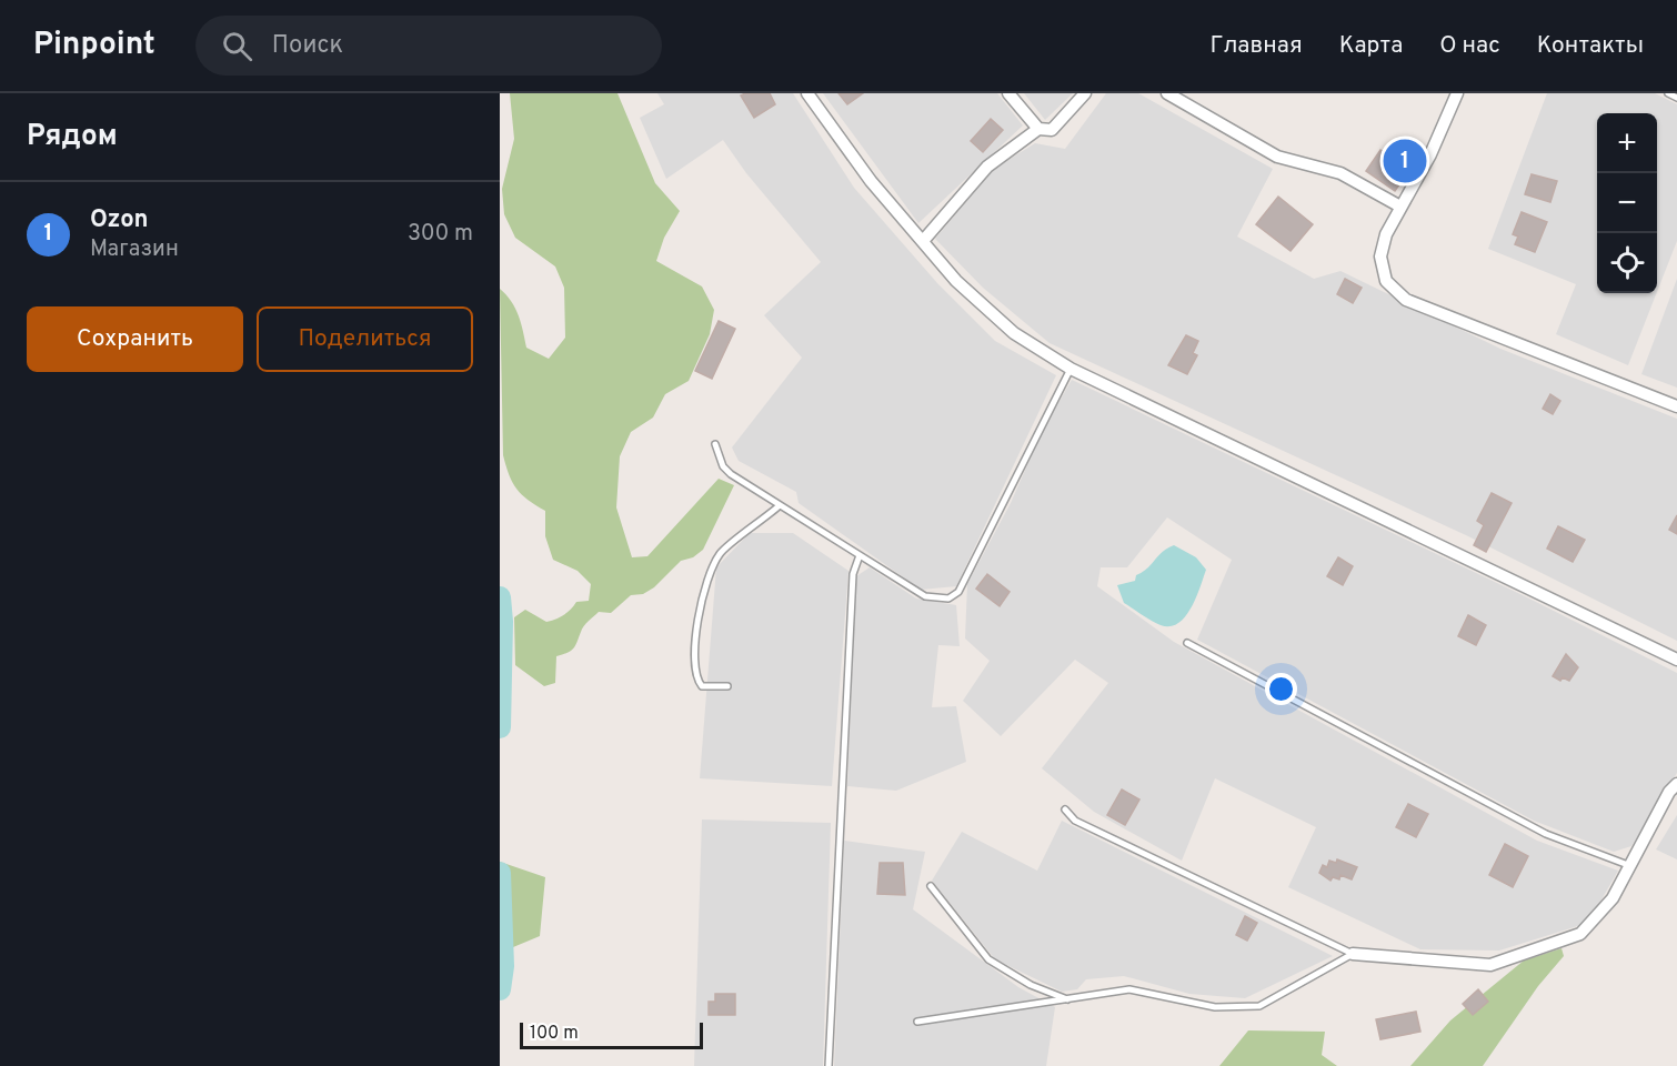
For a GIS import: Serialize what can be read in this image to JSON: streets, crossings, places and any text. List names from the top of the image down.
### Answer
{
  "scale_bar": "100 m",
  "page": {
    "header": "Pinpoint",
    "search": "Поиск",
    "nav": [
      "Главная",
      "Карта",
      "О нас",
      "Контакты"
    ],
    "heading": "Рядом",
    "map_buttons": ["+", "−"],
    "pins": "1",
    "list": [
      {
        "mark": "1",
        "name": "Ozon",
        "note": "Магазин",
        "value": "300 m"
      }
    ],
    "buttons": ["Сохранить", "Поделиться"],
    "scale": "100 m"
  }
}
